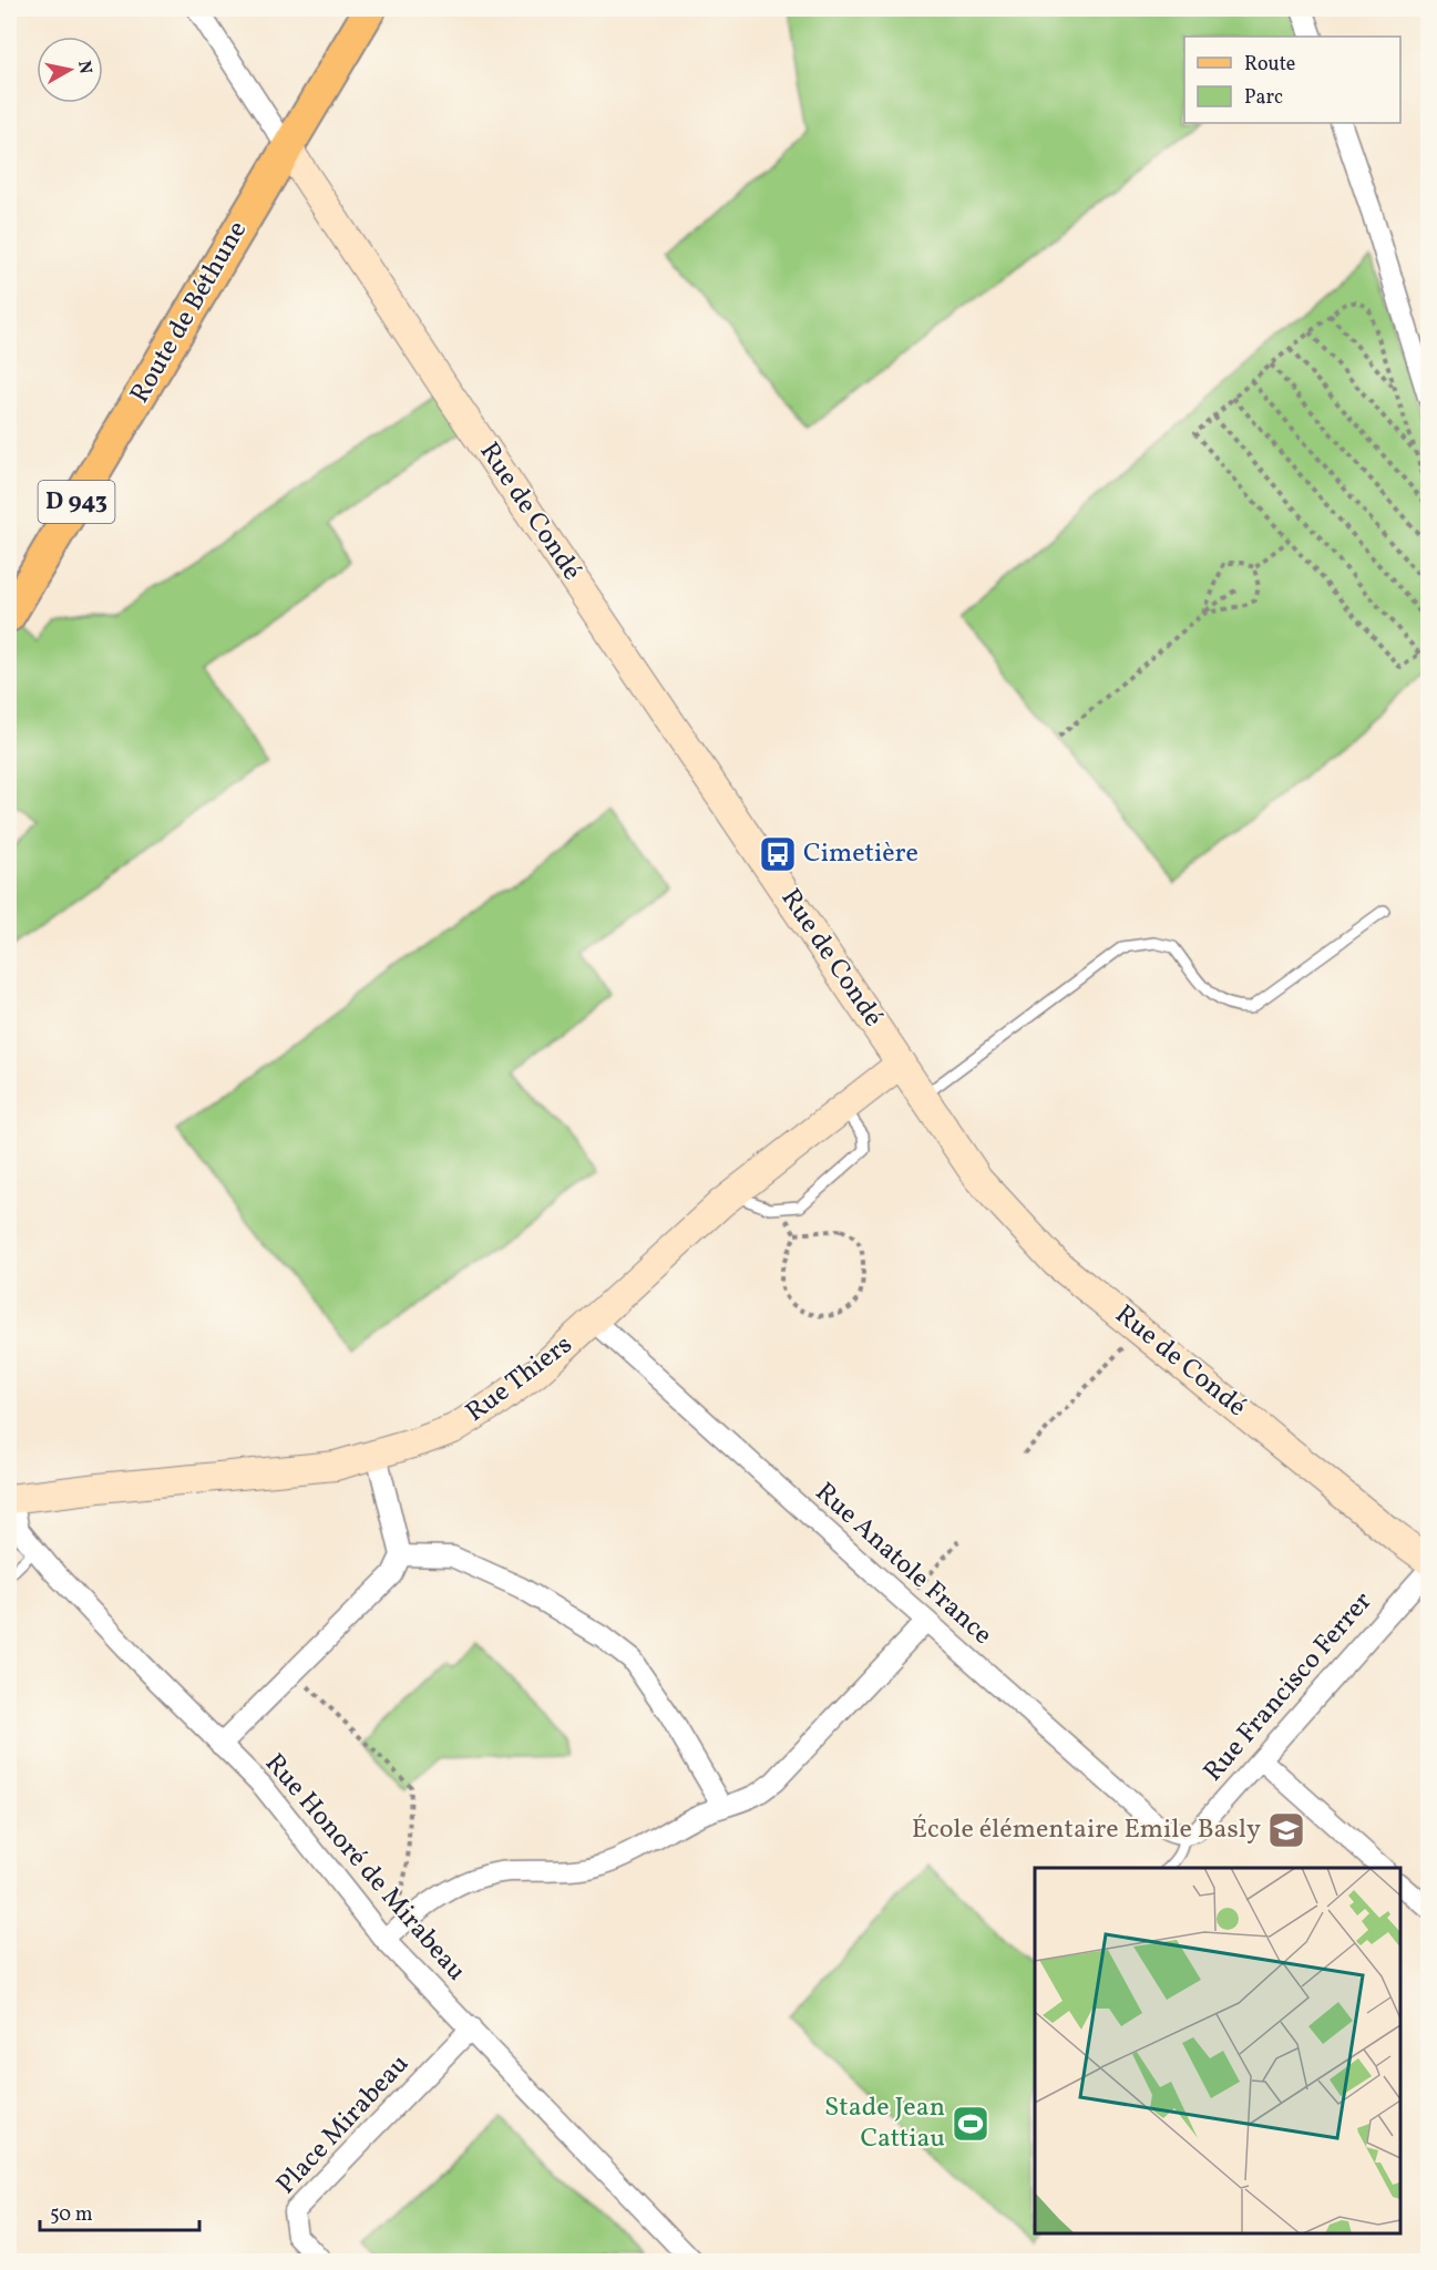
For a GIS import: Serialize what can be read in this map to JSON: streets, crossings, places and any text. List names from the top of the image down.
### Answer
{
  "streets": {
    "main road": [
      "Route de Béthune",
      "D 943",
      "Rue de Condé",
      "Rue Thiers"
    ],
    "street": [
      "Rue Anatole France",
      "Rue Francisco Ferrer",
      "Rue Honoré de Mirabeau",
      "Place Mirabeau"
    ]
  },
  "crossings": [
    ["Route de Béthune", "Rue de Condé"],
    ["Rue de Condé", "Rue Thiers"],
    ["Rue de Condé", "Rue Francisco Ferrer"],
    ["Rue Thiers", "Rue Anatole France"],
    ["Rue Thiers", "Rue Honoré de Mirabeau"],
    ["Rue Anatole France", "Rue Francisco Ferrer"],
    ["Rue Honoré de Mirabeau", "Place Mirabeau"]
  ],
  "places": {
    "bus stop": ["Cimetière"],
    "school or university": ["École élémentaire Emile Basly"],
    "sports": ["Stade Jean Cattiau"]
  },
  "legend": ["Route", "Parc"],
  "scale_bar": "50 m",
  "north": "right"
}
